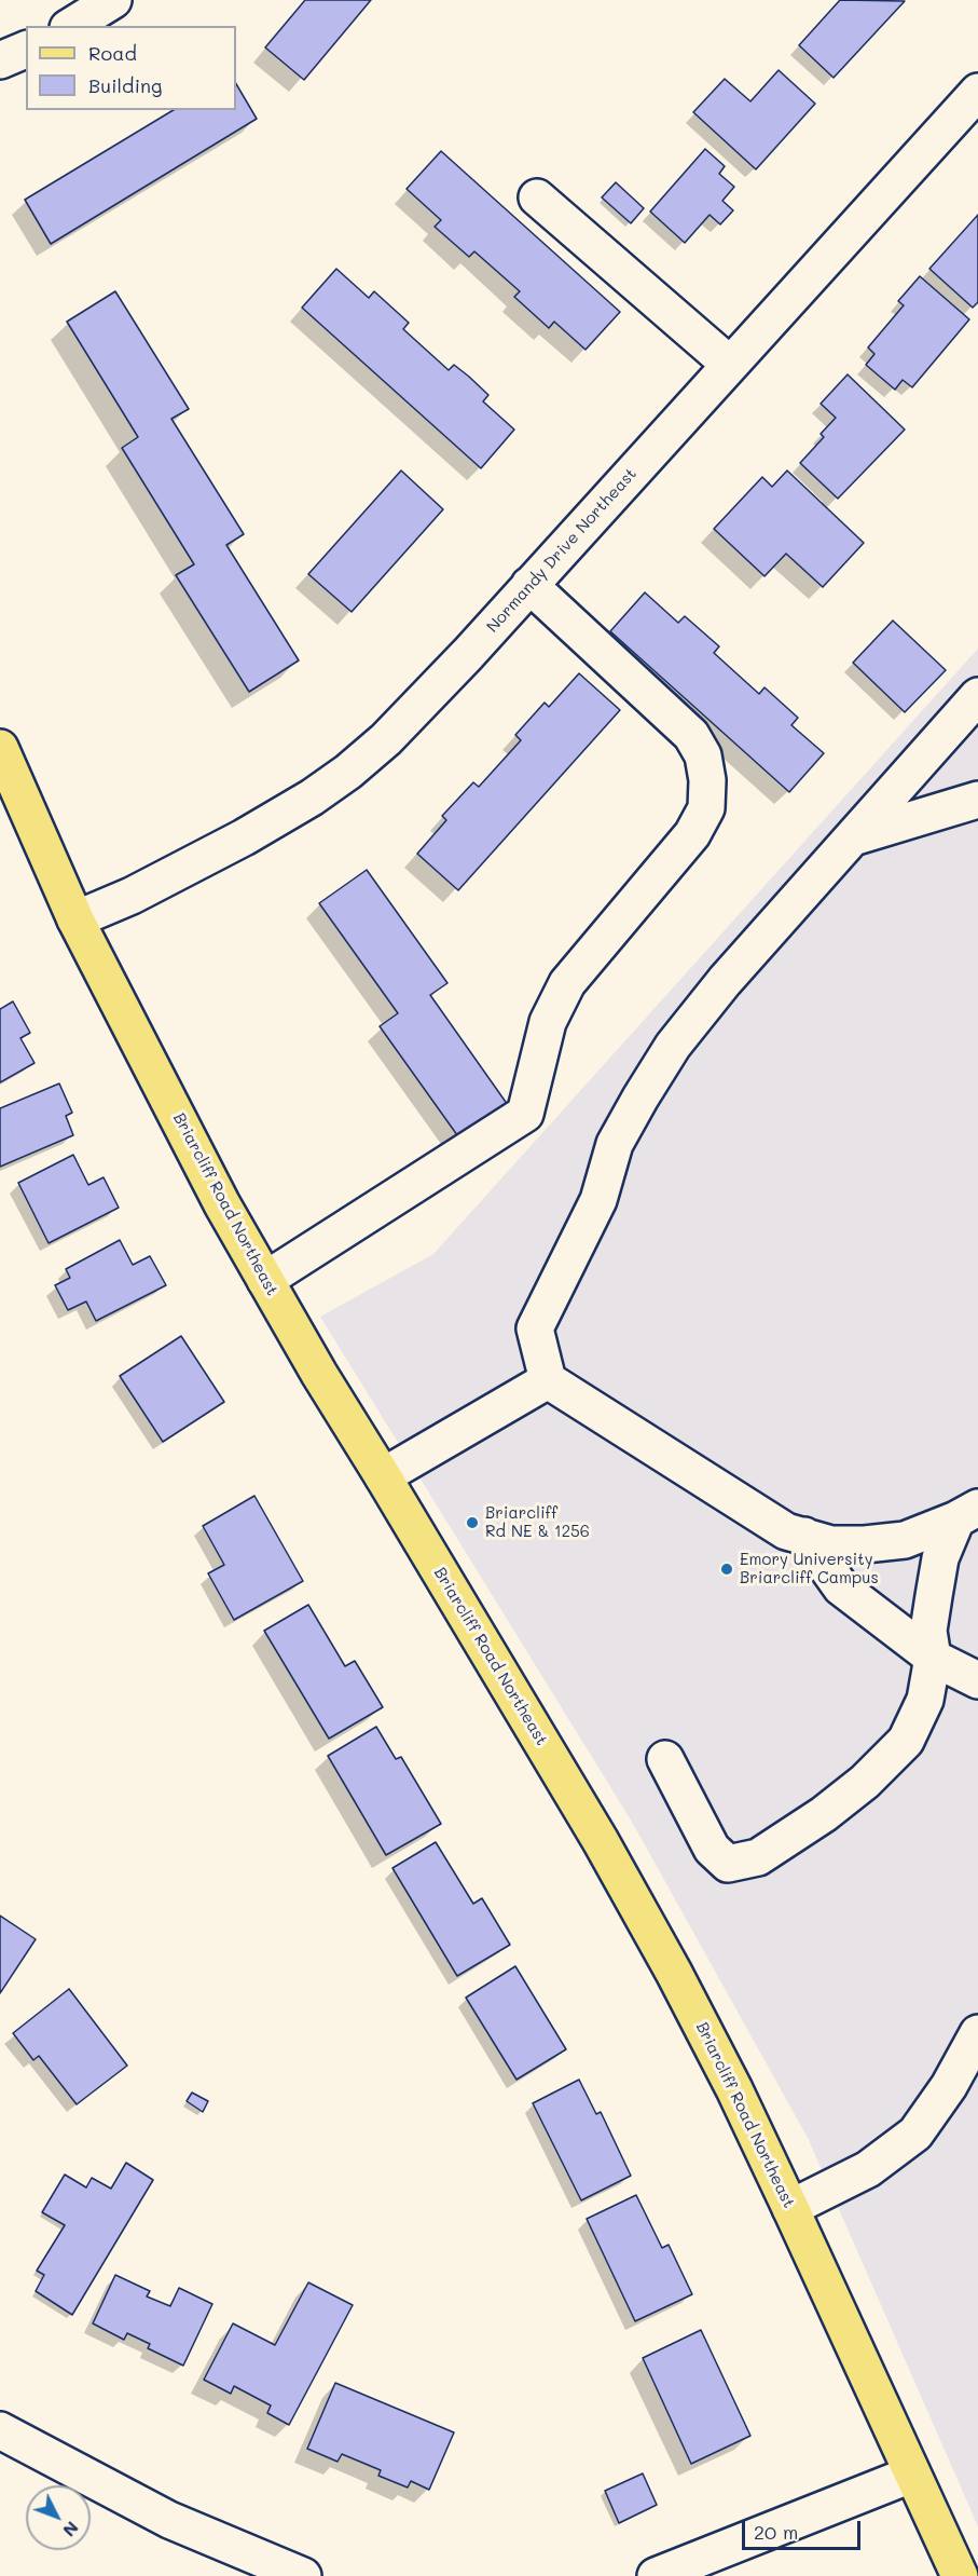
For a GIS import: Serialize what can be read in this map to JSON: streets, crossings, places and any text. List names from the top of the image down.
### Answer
{
  "streets": {
    "main road": ["Briarcliff Road Northeast"],
    "street": ["Normandy Drive Northeast"]
  },
  "crossings": [
    ["Normandy Drive Northeast", "Briarcliff Road Northeast"]
  ],
  "places": ["Briarcliff Rd NE & 1256", "Emory University Briarcliff Campus"],
  "legend": ["Road", "Building"],
  "scale_bar": "20 m",
  "north": "bottom right"
}
